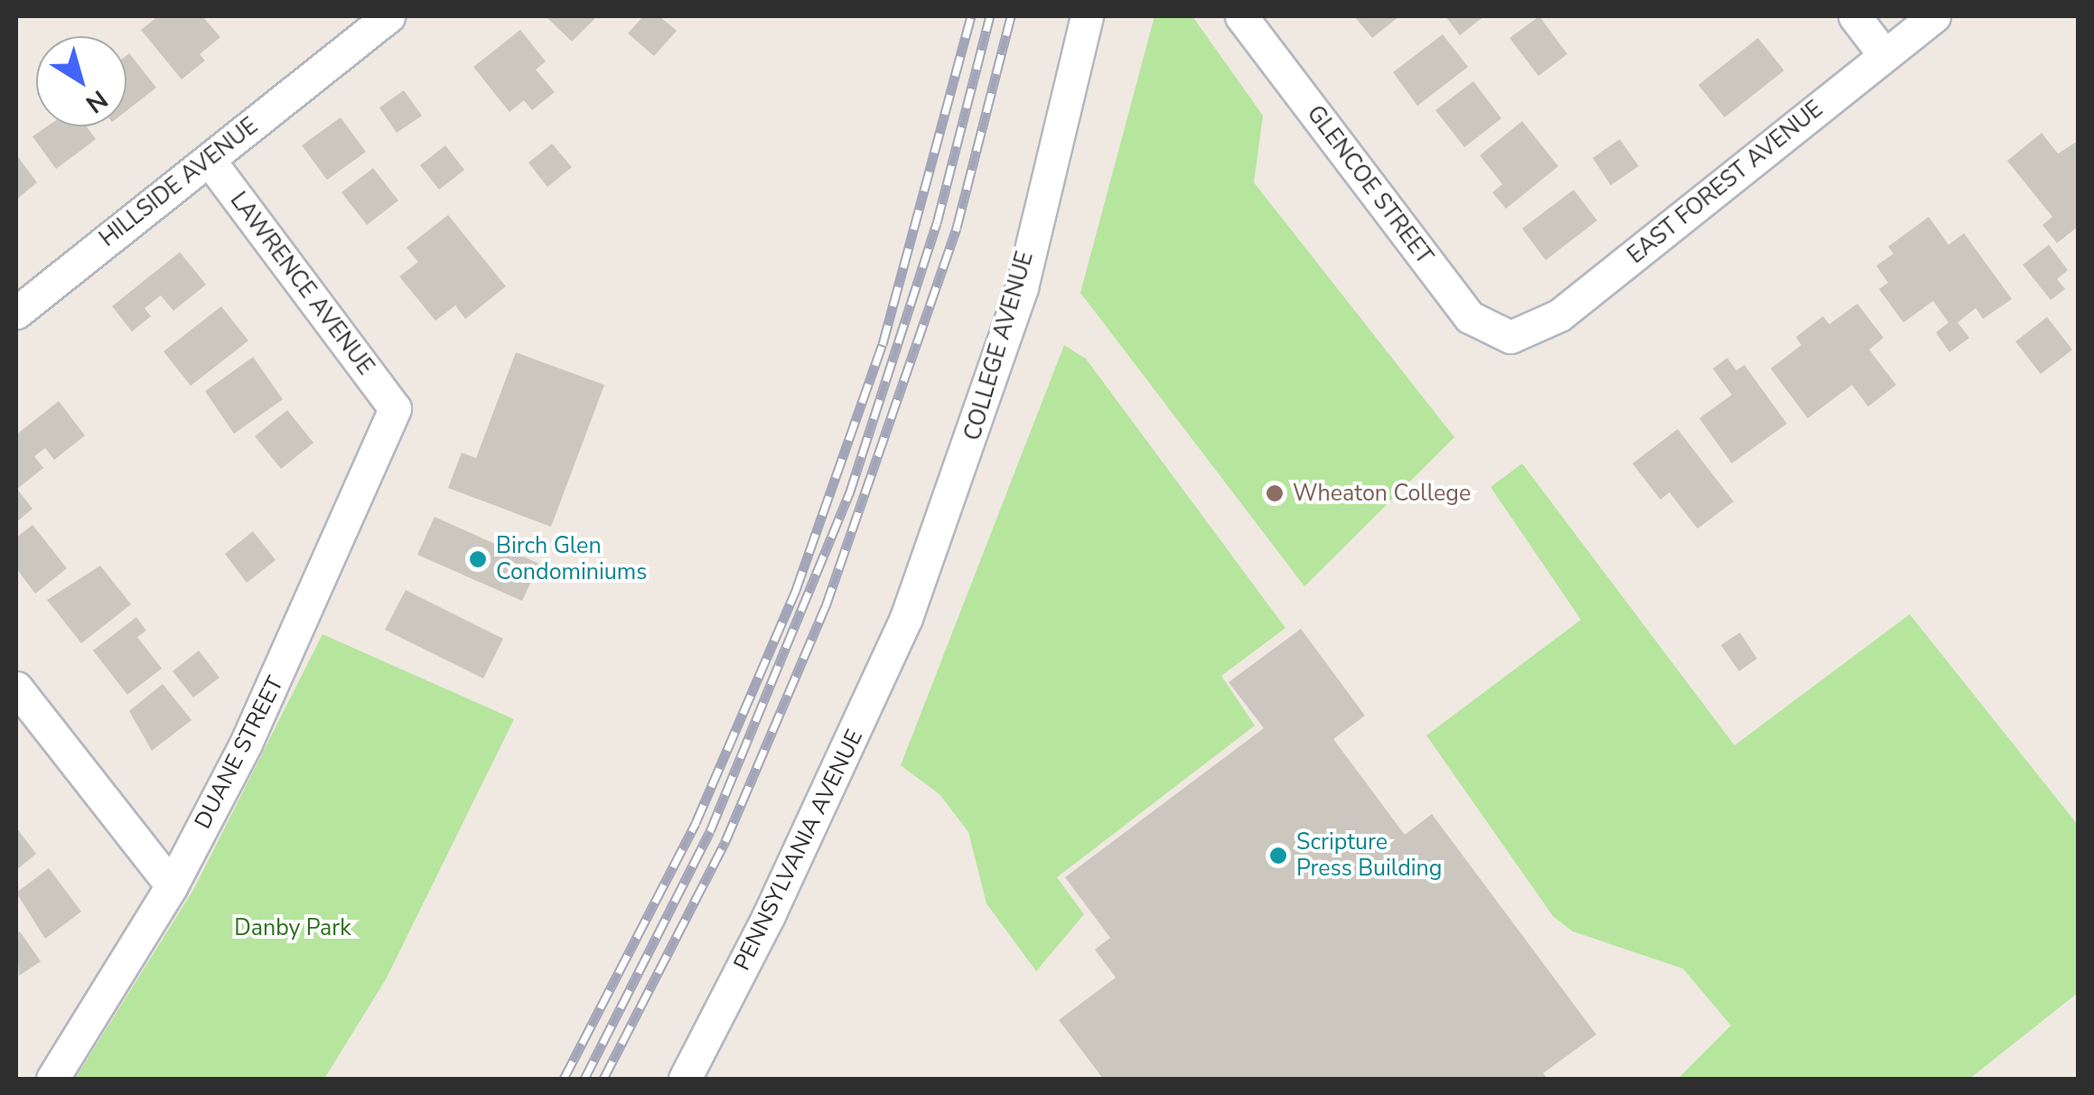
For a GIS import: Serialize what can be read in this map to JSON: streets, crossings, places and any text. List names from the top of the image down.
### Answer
{
  "streets": {
    "street": [
      "HILLSIDE AVENUE",
      "EAST FOREST AVENUE",
      "GLENCOE STREET",
      "LAWRENCE AVENUE",
      "COLLEGE AVENUE",
      "DUANE STREET",
      "PENNSYLVANIA AVENUE"
    ]
  },
  "crossings": [
    ["HILLSIDE AVENUE", "LAWRENCE AVENUE"],
    ["EAST FOREST AVENUE", "GLENCOE STREET"],
    ["LAWRENCE AVENUE", "DUANE STREET"],
    ["COLLEGE AVENUE", "PENNSYLVANIA AVENUE"]
  ],
  "parks": ["Danby Park"],
  "places": ["Wheaton College", "Birch Glen Condominiums", "Scripture Press Building"],
  "north": "bottom right"
}
